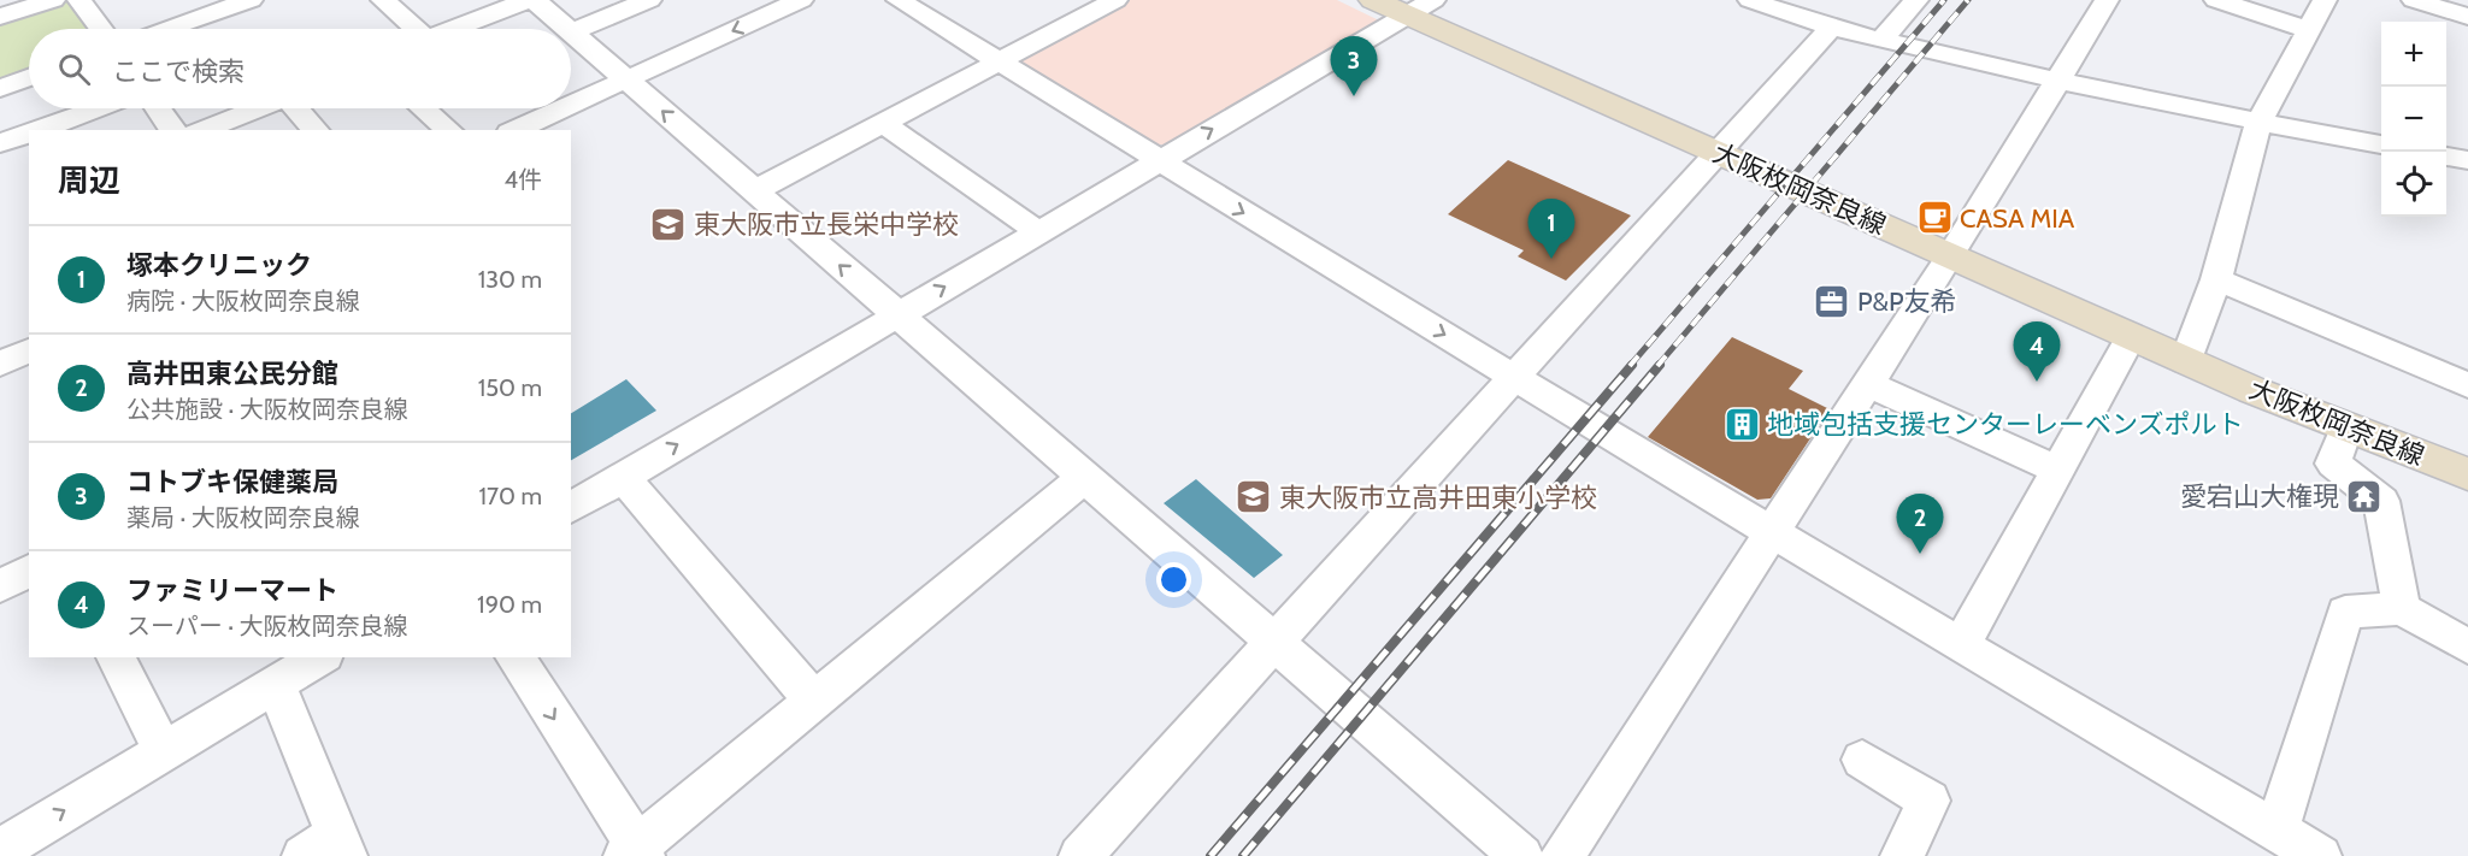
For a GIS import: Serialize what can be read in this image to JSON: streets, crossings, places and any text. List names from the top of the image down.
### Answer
{
  "streets": {
    "main road": ["大阪枚岡奈良線"]
  },
  "places": {
    "cafe": ["CASA MIA"],
    "school or university": ["東大阪市立長栄中学校", "東大阪市立高井田東小学校"],
    "office": ["P&P友希"],
    "building": ["地域包括支援センターレーベンズポルト"],
    "temple": ["愛宕山大権現"]
  },
  "page": {
    "map_buttons": ["+", "−"],
    "search": "ここで検索",
    "pins": [
      "3",
      "1",
      "4",
      "2"
    ],
    "heading": ["周辺", "4件"],
    "list": [
      {
        "mark": "1",
        "name": "塚本クリニック",
        "note": "病院 · 大阪枚岡奈良線",
        "value": "130 m"
      },
      {
        "mark": "2",
        "name": "高井田東公民分館",
        "note": "公共施設 · 大阪枚岡奈良線",
        "value": "150 m"
      },
      {
        "mark": "3",
        "name": "コトブキ保健薬局",
        "note": "薬局 · 大阪枚岡奈良線",
        "value": "170 m"
      },
      {
        "mark": "4",
        "name": "ファミリーマート",
        "note": "スーパー · 大阪枚岡奈良線",
        "value": "190 m"
      }
    ]
  }
}
